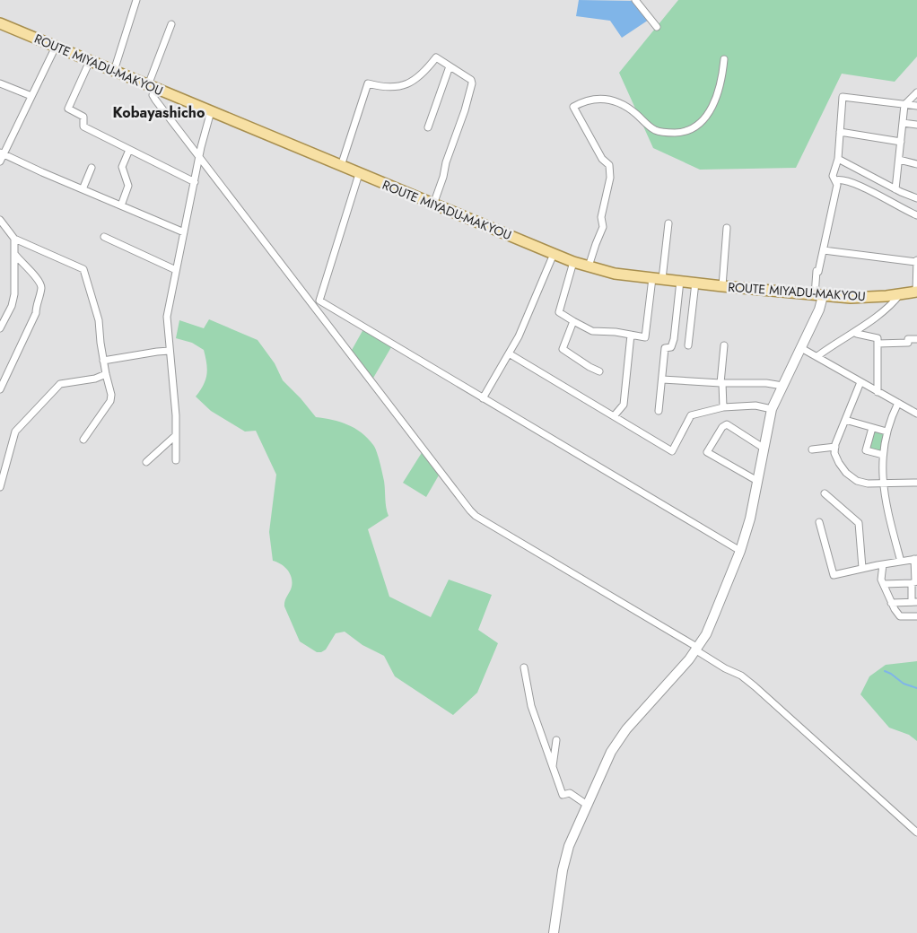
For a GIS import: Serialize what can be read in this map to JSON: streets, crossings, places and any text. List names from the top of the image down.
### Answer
{
  "streets": {
    "main road": ["ROUTE MIYADU-MAKYOU"]
  },
  "districts": ["Kobayashicho"]
}
